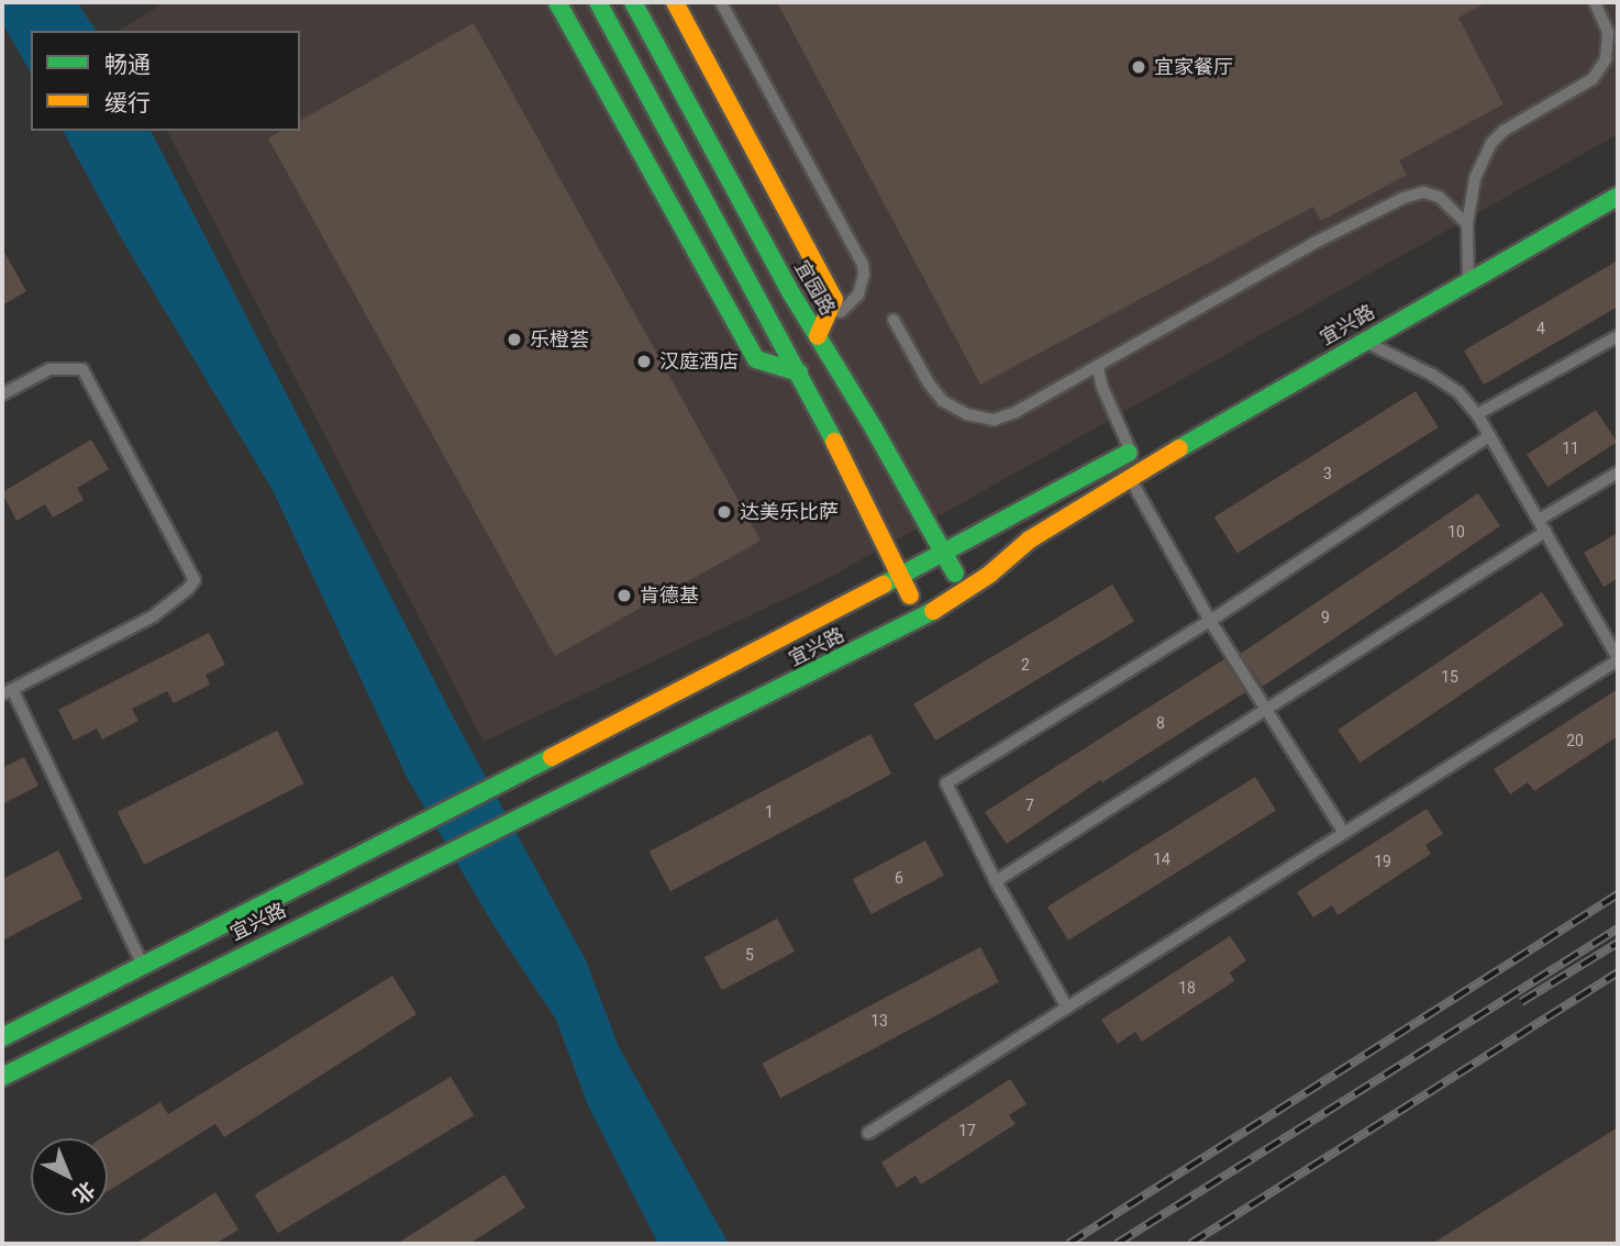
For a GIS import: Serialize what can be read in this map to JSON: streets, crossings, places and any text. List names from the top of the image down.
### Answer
{
  "streets": {
    "street": ["宜园路", "宜兴路"]
  },
  "crossings": [
    ["宜园路", "宜兴路"]
  ],
  "places": [
    "宜家餐厅",
    "乐橙荟",
    "汉庭酒店",
    "达美乐比萨",
    "肯德基"
  ],
  "house_numbers": [
    "4",
    "11",
    "3",
    "10",
    "9",
    "2",
    "15",
    "8",
    "20",
    "7",
    "1",
    "14",
    "19",
    "6",
    "5",
    "18",
    "13",
    "17"
  ],
  "legend": ["畅通", "缓行"],
  "north": "bottom right"
}
